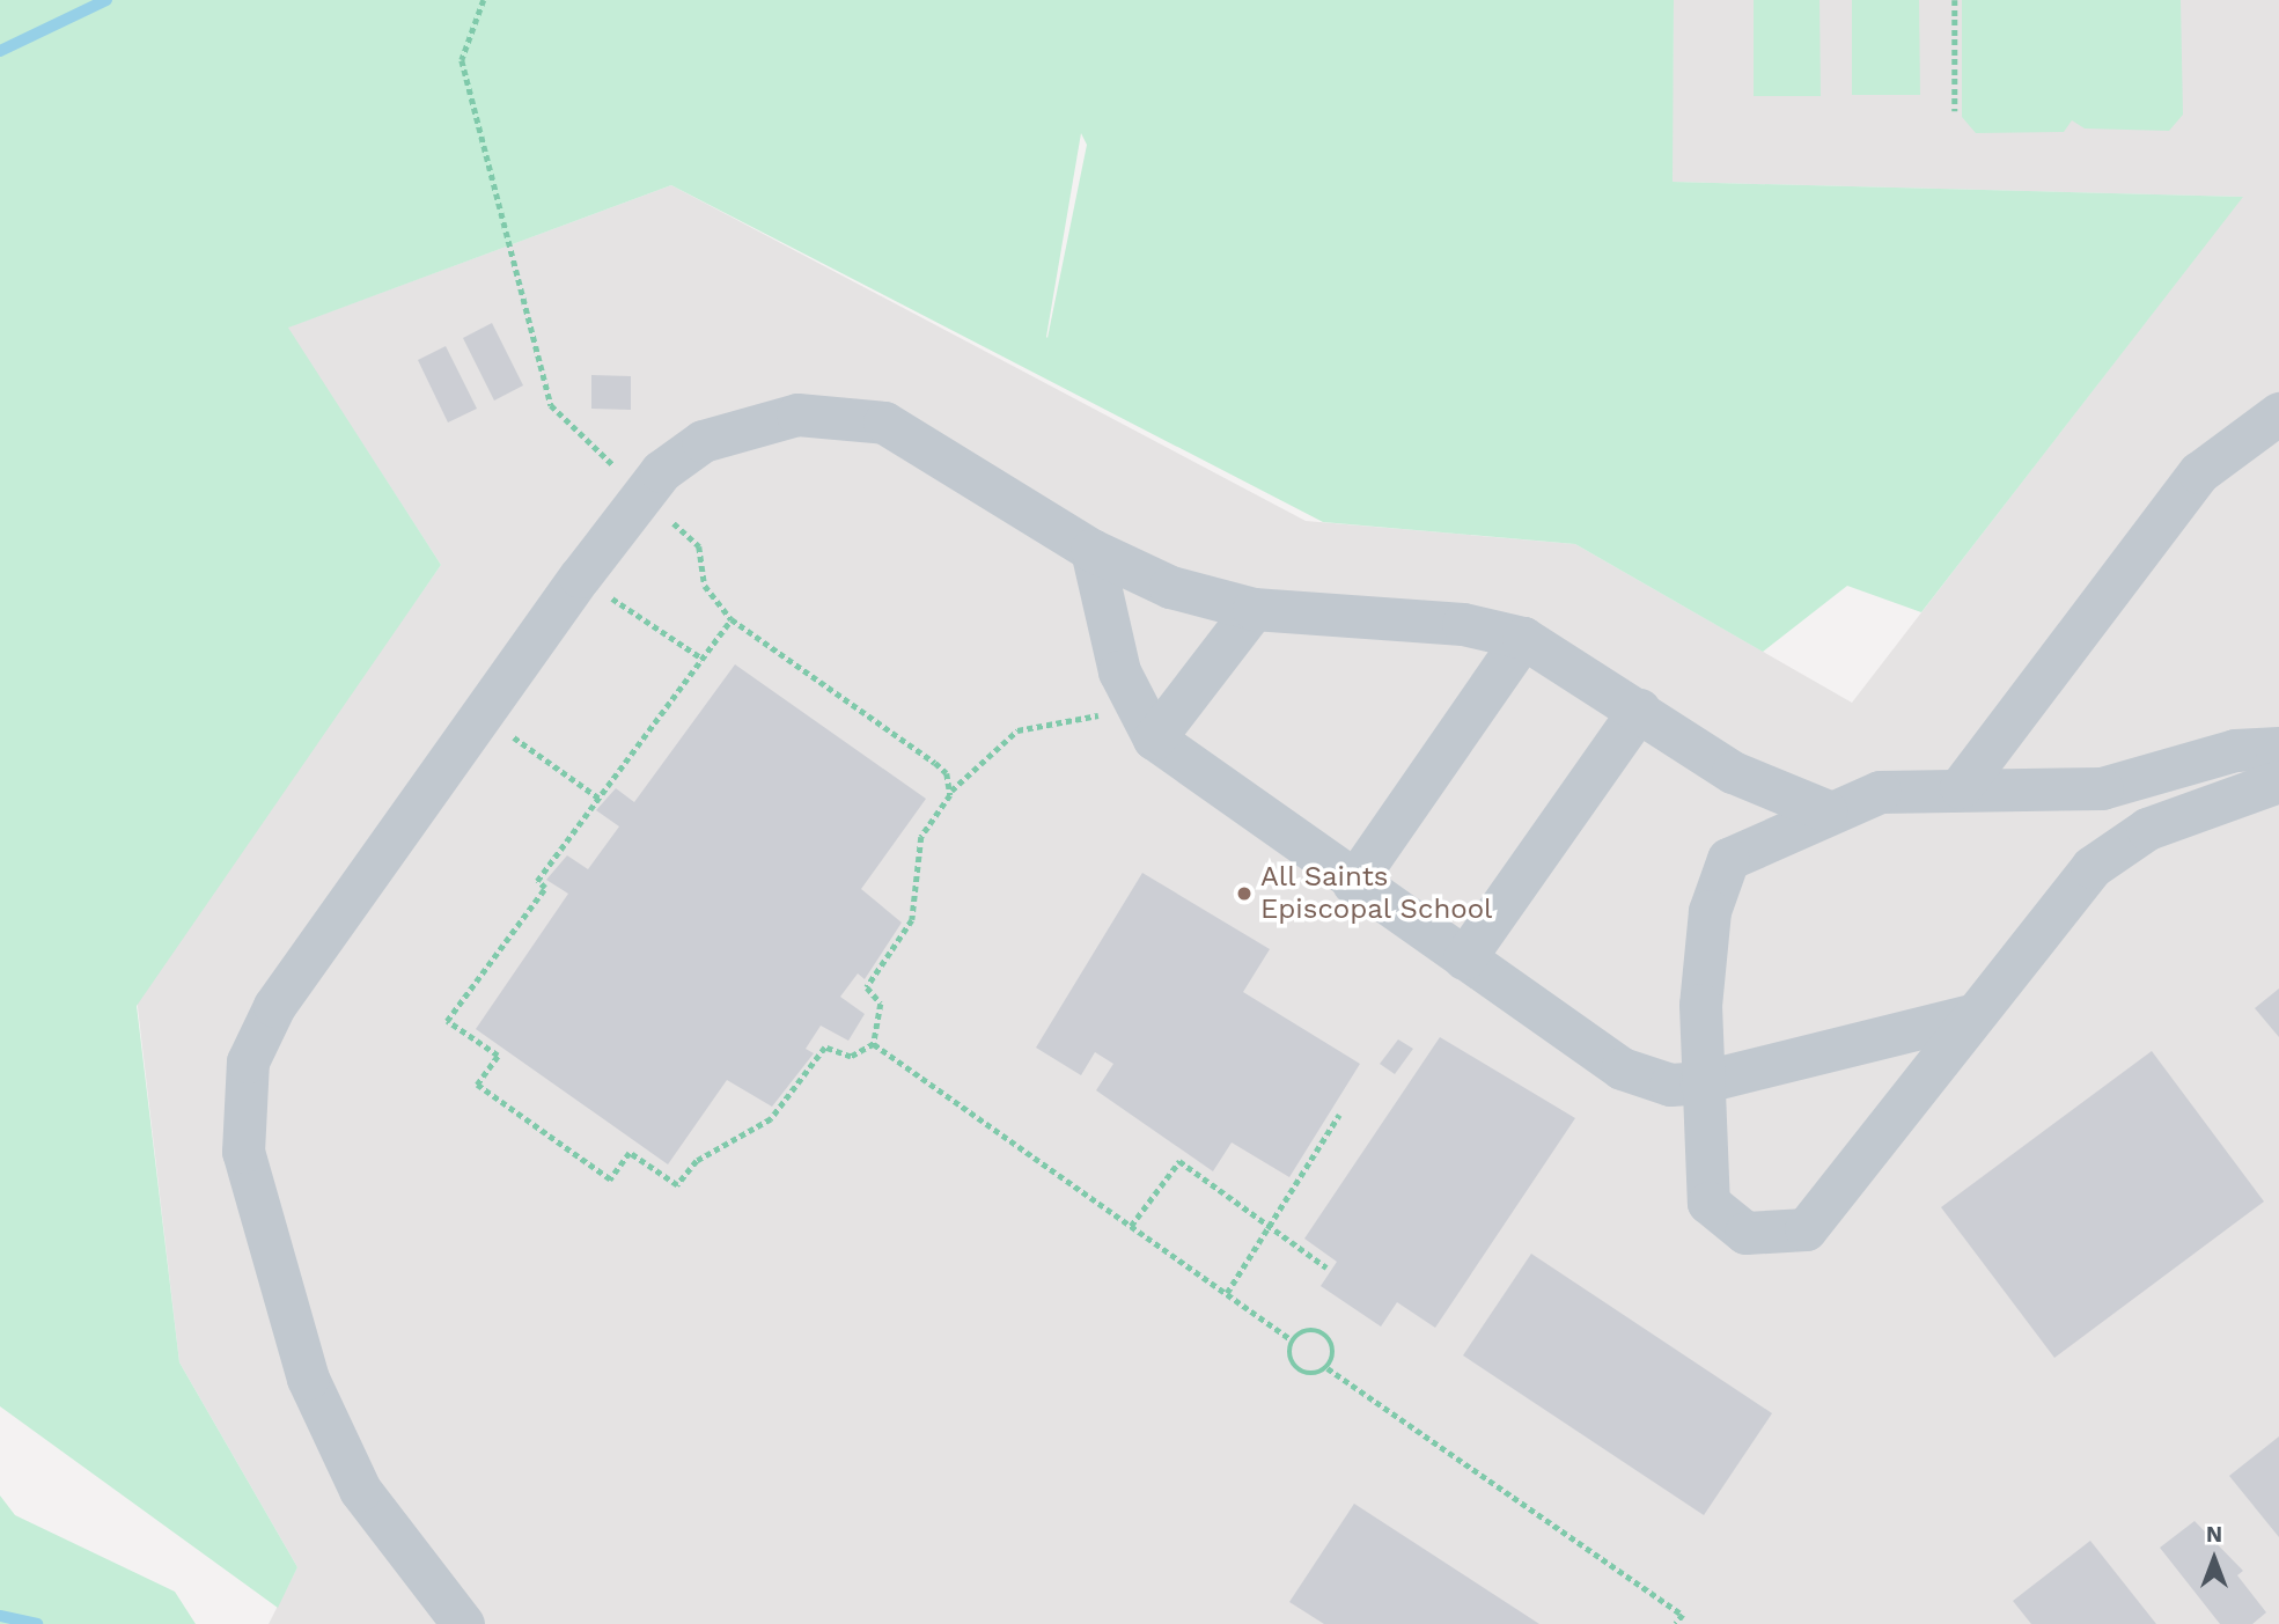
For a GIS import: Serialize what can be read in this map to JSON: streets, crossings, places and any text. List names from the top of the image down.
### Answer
{
  "places": ["All Saints Episcopal School"],
  "north": "top"
}
